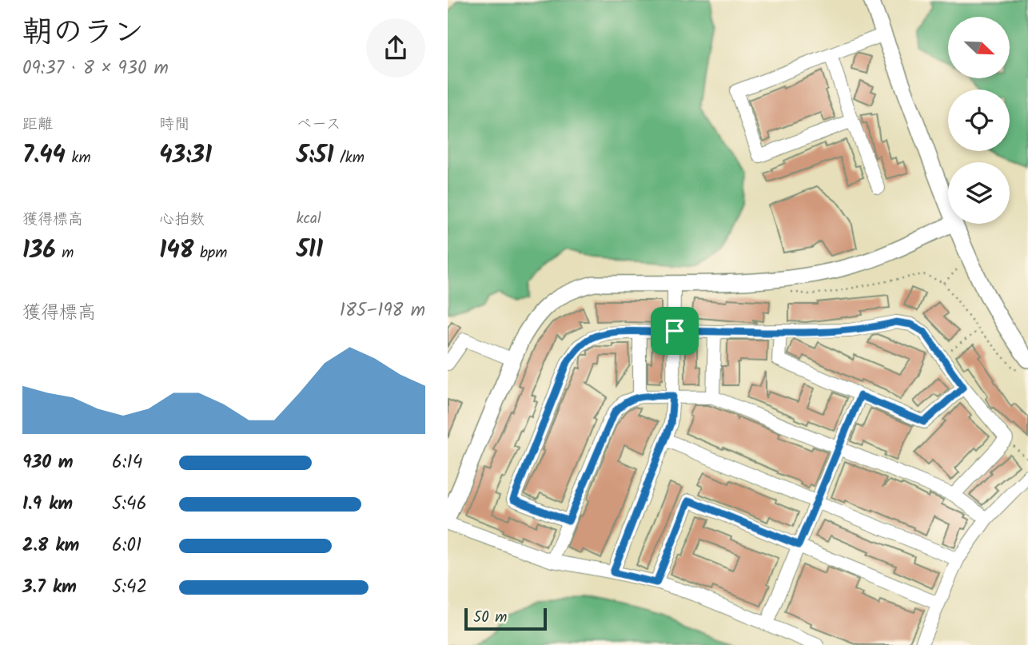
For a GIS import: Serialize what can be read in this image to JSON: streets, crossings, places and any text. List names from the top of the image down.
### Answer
{
  "scale_bar": "50 m",
  "north": "bottom right",
  "page": {
    "heading": ["朝のラン", "09:37 · 8 × 930 m"],
    "stats": [
      ["距離", "7.44 km"],
      ["時間", "43:31"],
      ["ペース", "5:51 /km"],
      ["獲得標高", "136 m"],
      ["心拍数", "148 bpm"],
      ["kcal", "511"]
    ],
    "chart": ["獲得標高", "185–198 m"],
    "list": [
      {
        "name": "930 m",
        "note": "6:14"
      },
      {
        "name": "1.9 km",
        "note": "5:46"
      },
      {
        "name": "2.8 km",
        "note": "6:01"
      },
      {
        "name": "3.7 km",
        "note": "5:42"
      }
    ],
    "scale": "50 m"
  }
}
